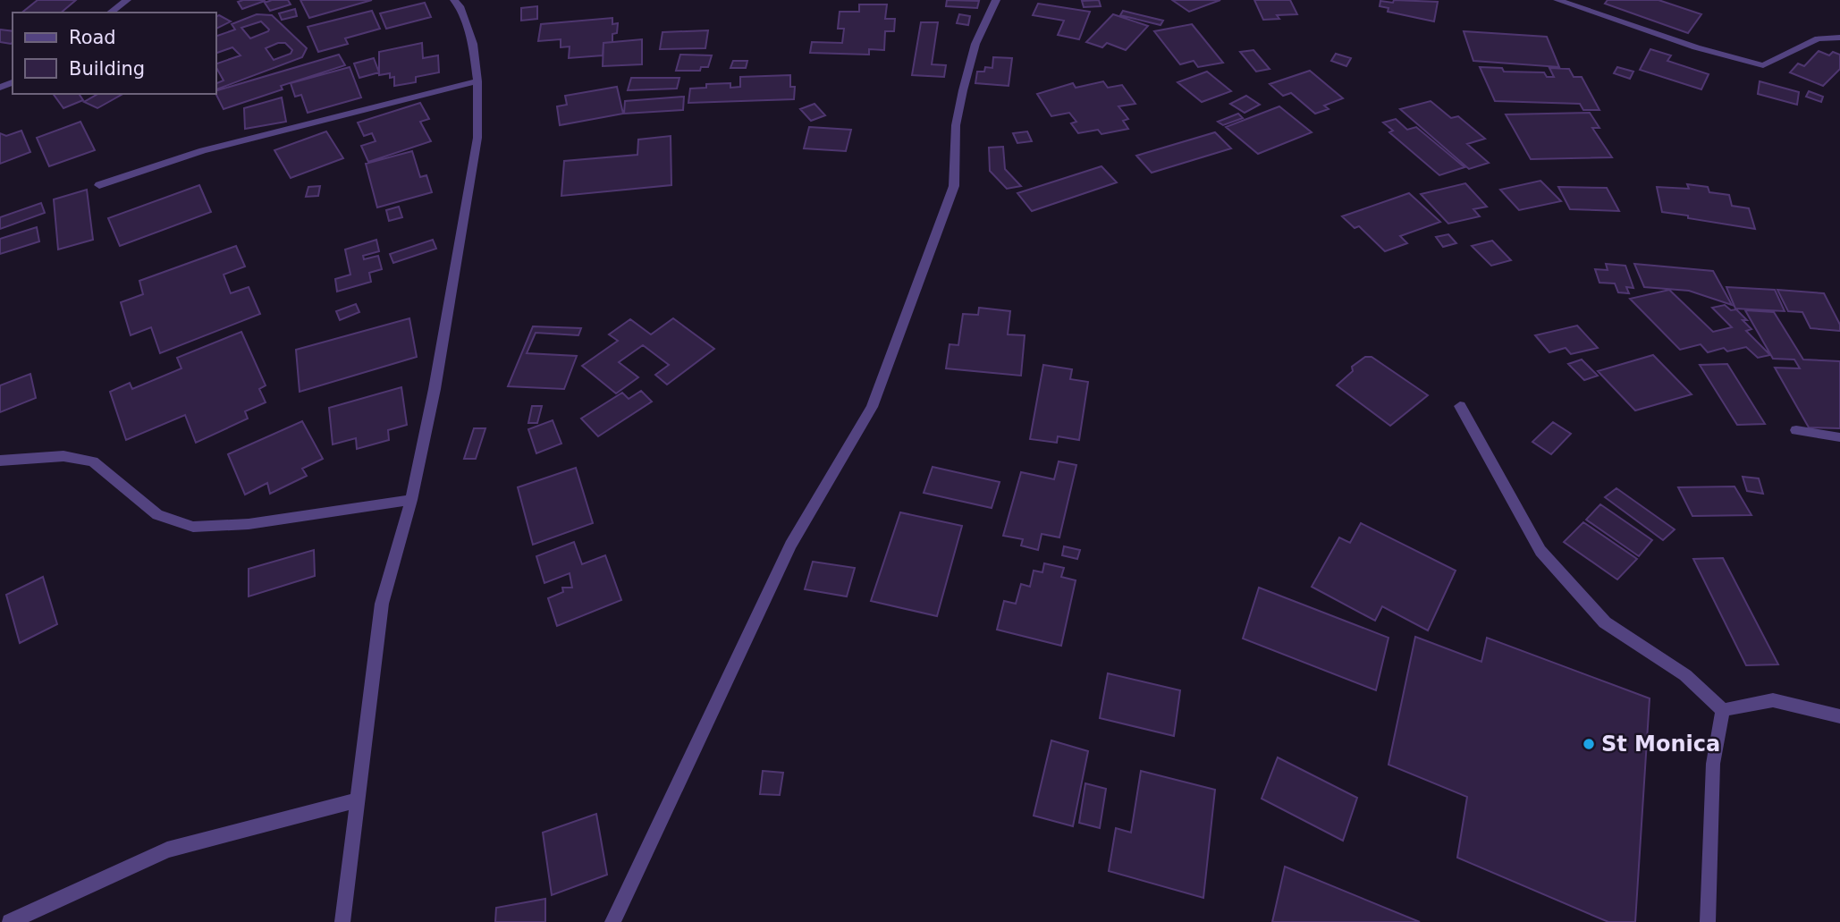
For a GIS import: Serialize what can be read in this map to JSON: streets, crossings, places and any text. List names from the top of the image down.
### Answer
{
  "places": ["St Monica"],
  "legend": ["Road", "Building"]
}
